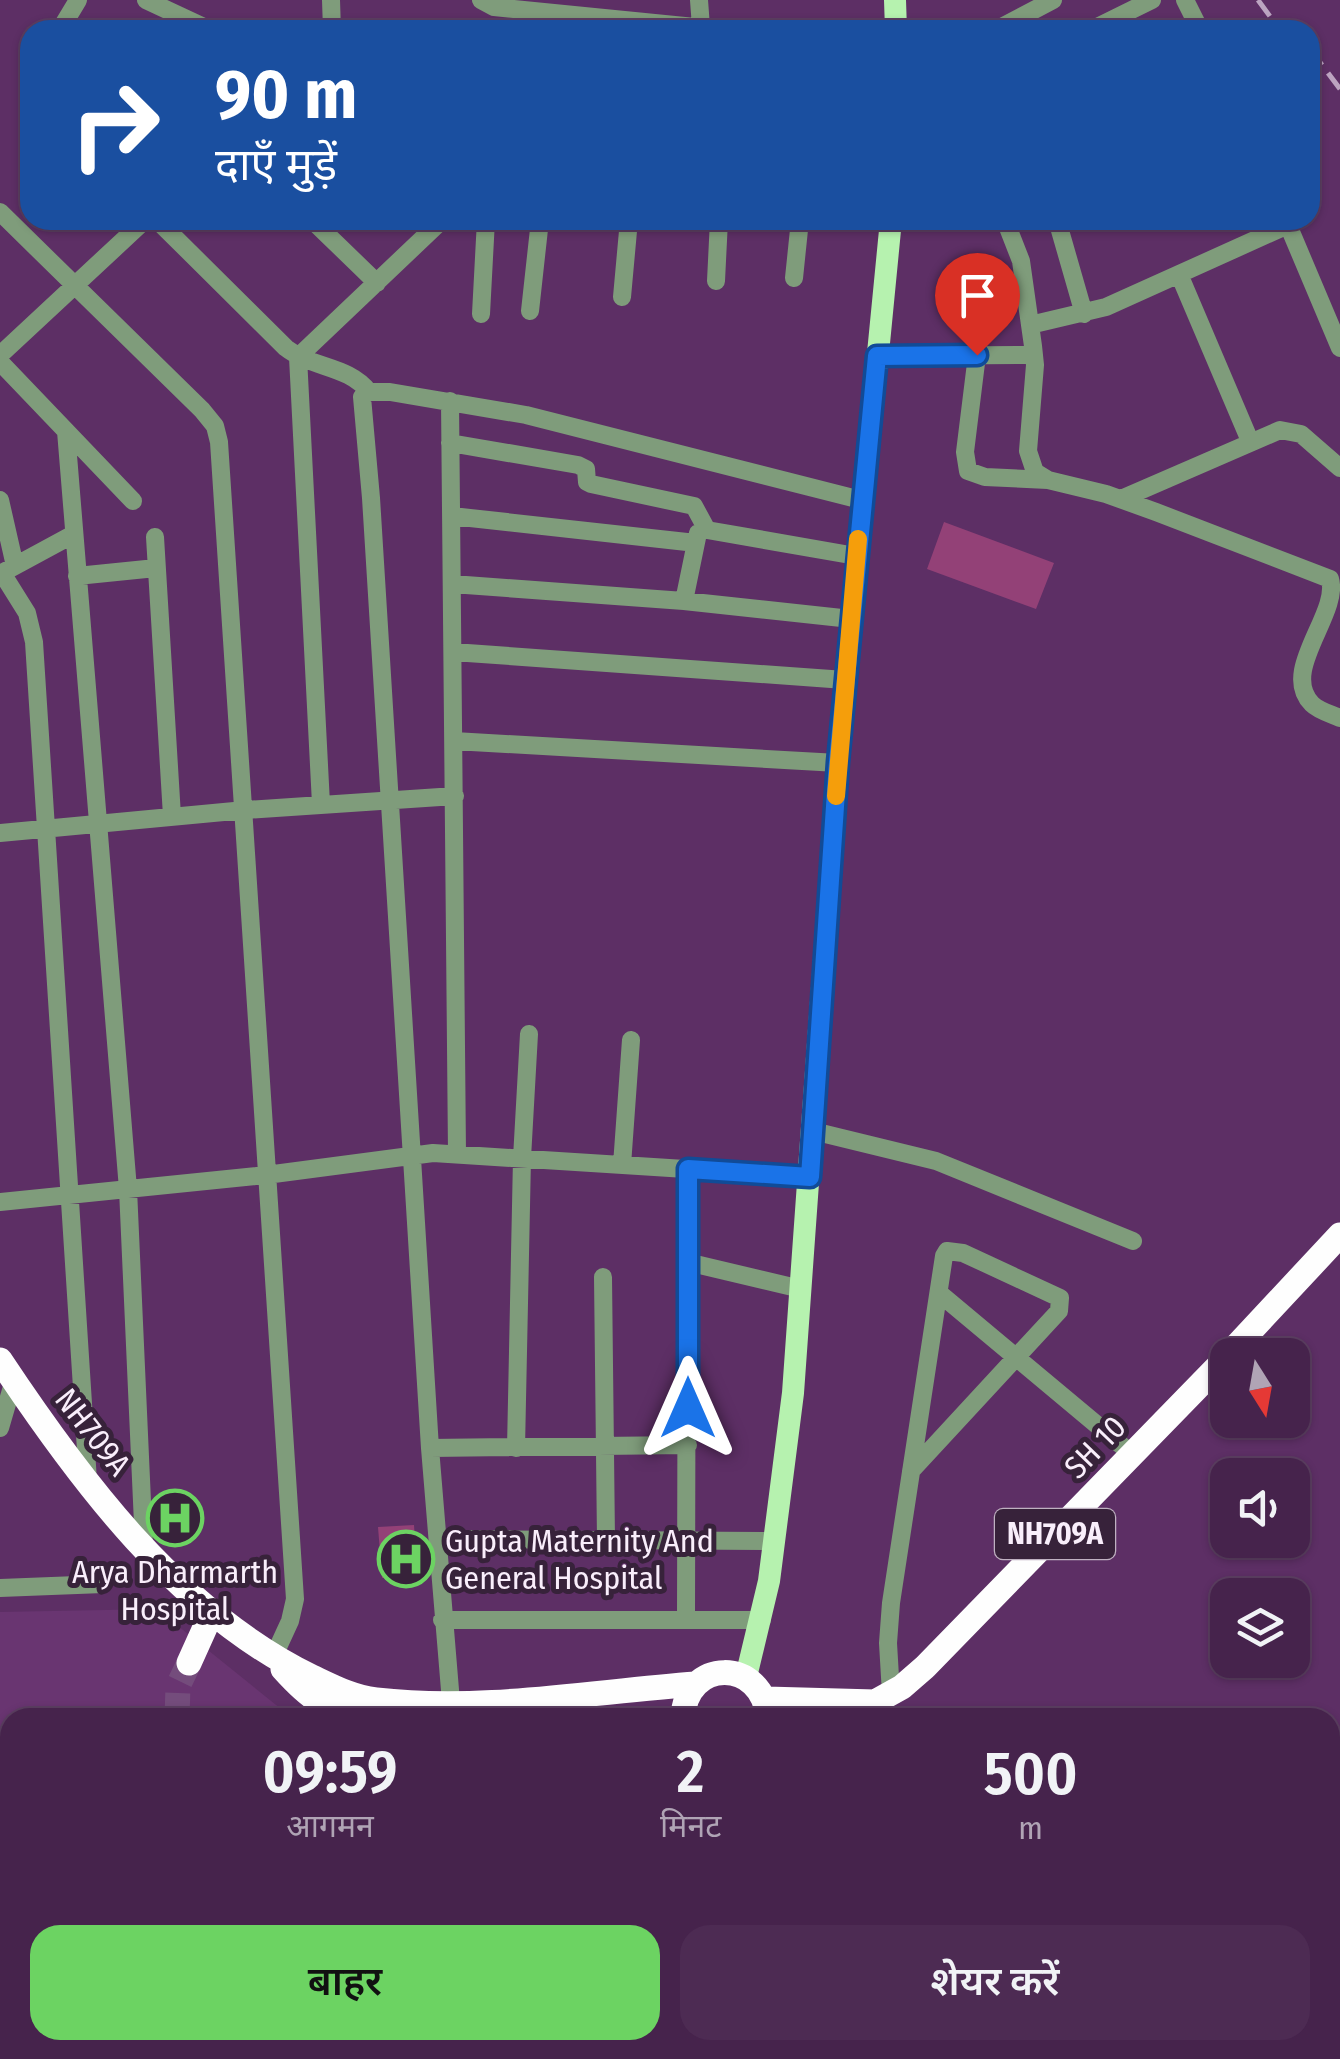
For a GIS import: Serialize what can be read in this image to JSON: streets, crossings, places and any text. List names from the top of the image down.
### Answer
{
  "streets": {
    "highway": ["NH709A", "SH 10"]
  },
  "places": {
    "hospital": ["Arya Dharmarth Hospital", "Gupta Maternity And General Hospital"]
  },
  "north": "bottom",
  "page": {
    "turn": ["90 m", "दाएँ मुड़ें"],
    "eta": [
      "09:59",
      "आगमन",
      "2",
      "मिनट",
      "500",
      "m"
    ],
    "buttons": ["बाहर", "शेयर करें"]
  }
}
